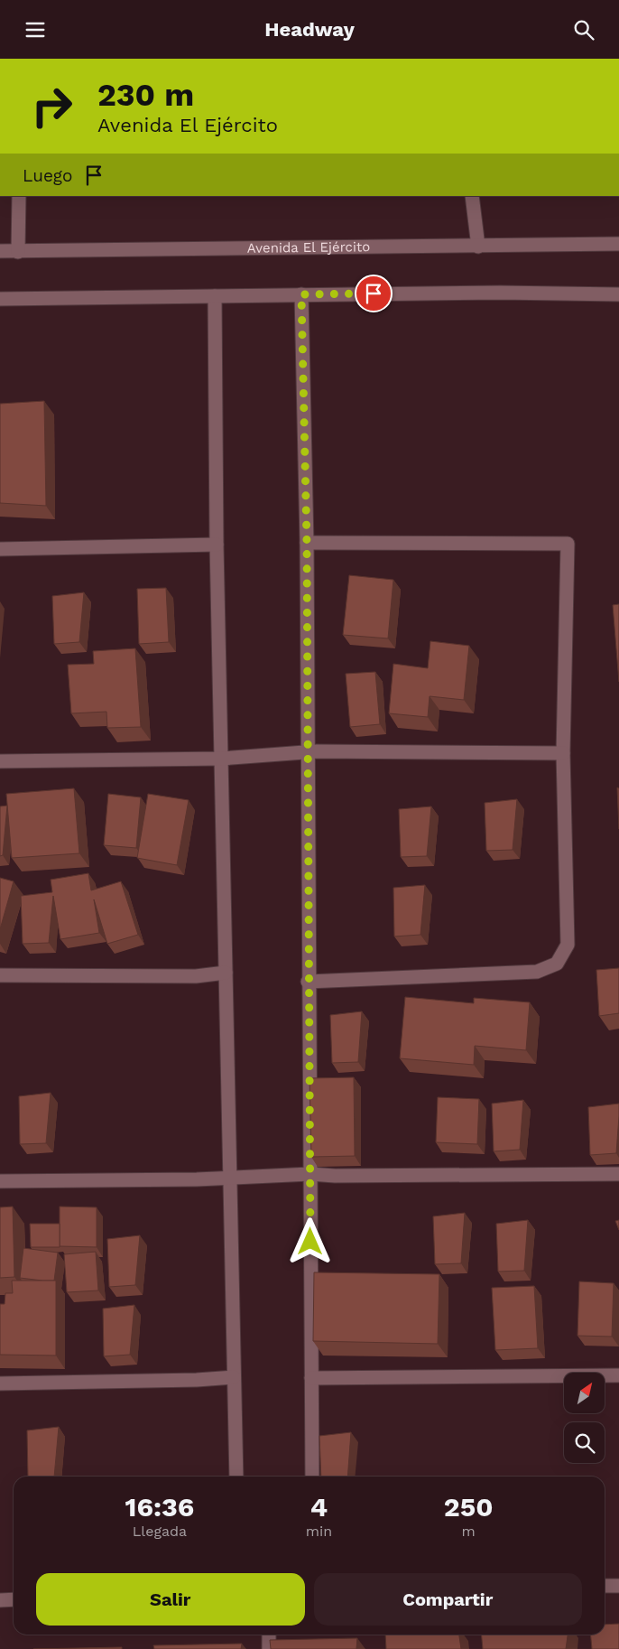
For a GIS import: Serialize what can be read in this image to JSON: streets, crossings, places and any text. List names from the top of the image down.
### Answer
{
  "streets": {
    "street": ["Avenida El Ejército"]
  },
  "north": "top right",
  "page": {
    "header": "Headway",
    "turn": ["230 m", "Avenida El Ejército"],
    "then": "Luego",
    "eta": [
      "16:36",
      "Llegada",
      "4",
      "min",
      "250",
      "m"
    ],
    "buttons": ["Salir", "Compartir"]
  }
}
